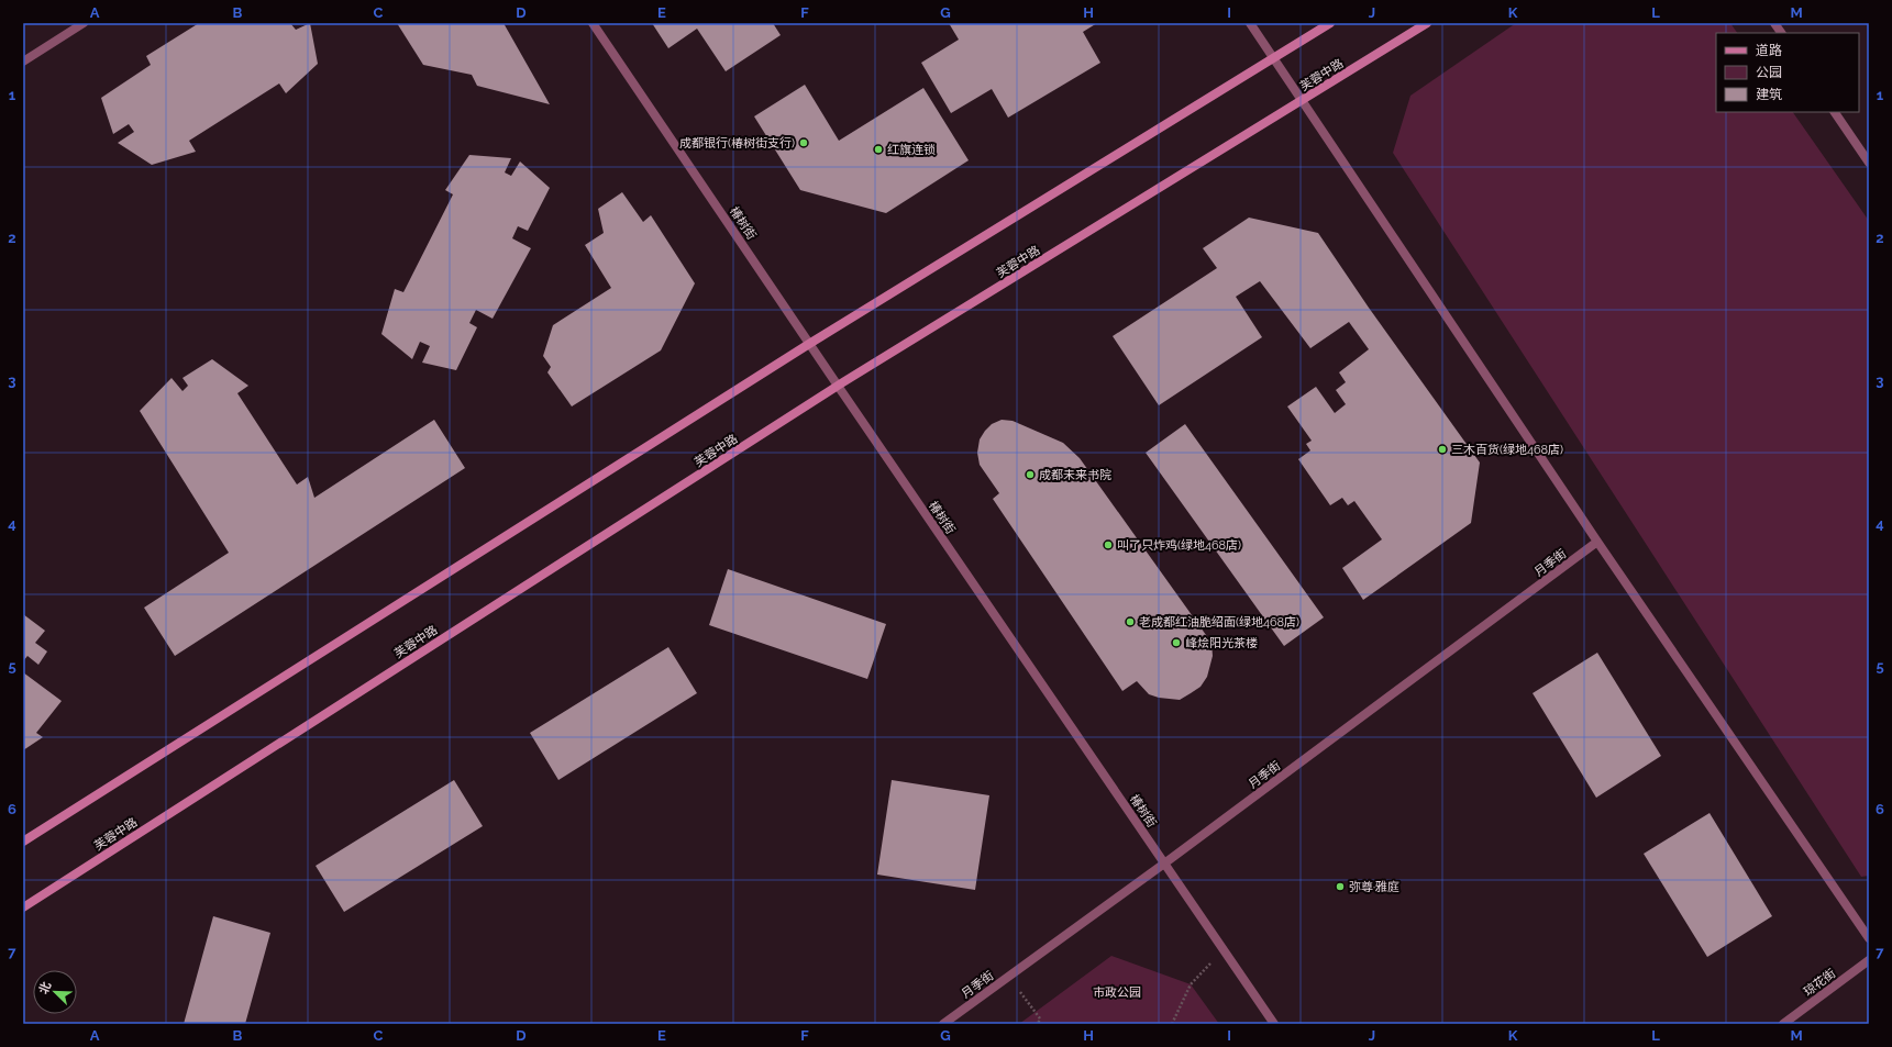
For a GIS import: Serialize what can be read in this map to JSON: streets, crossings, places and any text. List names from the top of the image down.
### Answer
{
  "streets": {
    "main road": ["芙蓉中路"],
    "street": ["椿树街", "月季街", "琼花街"]
  },
  "crossings": [
    ["芙蓉中路", "椿树街"],
    ["椿树街", "月季街"]
  ],
  "parks": ["市政公园"],
  "places": [
    "成都银行(椿树街支行)",
    "红旗连锁",
    "三木百货(绿地468店)",
    "成都未来书院",
    "叫了只炸鸡(绿地468店)",
    "老成都红油脆绍面(绿地468店)",
    "峰烩阳光茶楼",
    "弥尊·雅庭"
  ],
  "legend": ["道路", "公园", "建筑"],
  "north": "top left",
  "grid": {
    "columns": [
      "A",
      "B",
      "C",
      "D",
      "E",
      "F",
      "G",
      "H",
      "I",
      "J",
      "K",
      "L",
      "M"
    ],
    "rows": [
      "1",
      "2",
      "3",
      "4",
      "5",
      "6",
      "7"
    ]
  }
}
